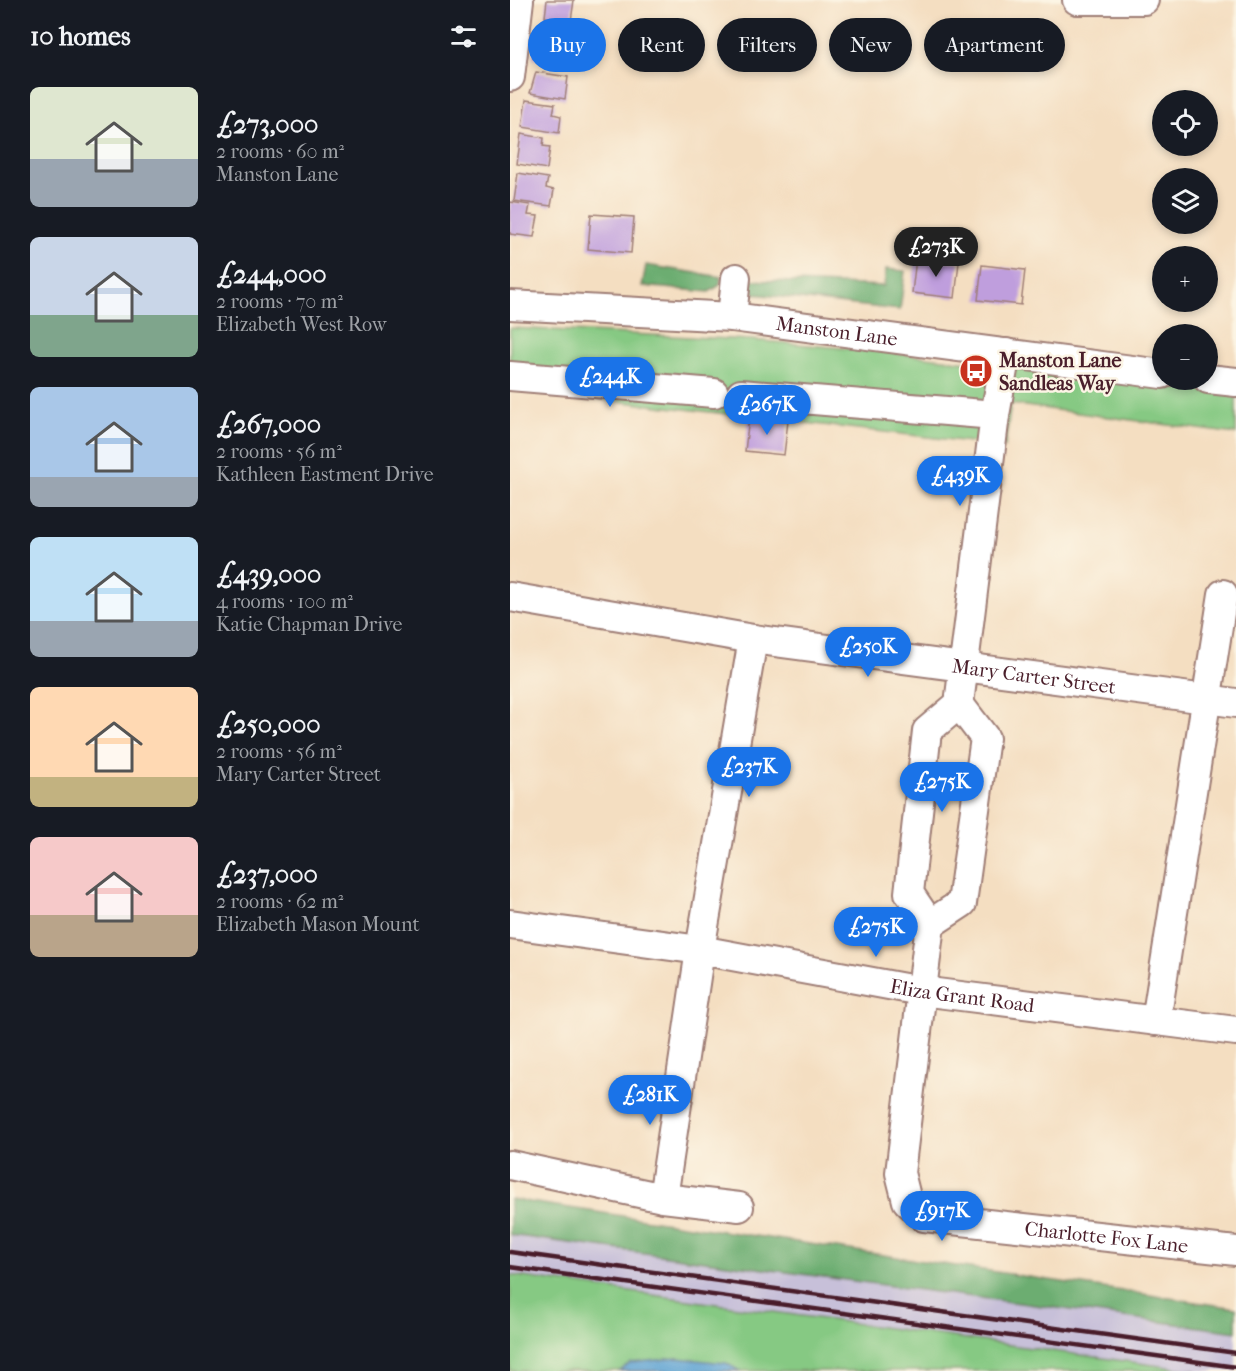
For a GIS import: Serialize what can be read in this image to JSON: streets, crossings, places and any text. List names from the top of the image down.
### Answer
{
  "streets": {
    "street": [
      "Manston Lane",
      "Mary Carter Street",
      "Eliza Grant Road",
      "Charlotte Fox Lane"
    ]
  },
  "crossings": [
    ["Eliza Grant Road", "Charlotte Fox Lane"]
  ],
  "places": {
    "bus stop": ["Manston Lane Sandleas Way"]
  },
  "page": {
    "heading": "10 homes",
    "chip": [
      "Buy",
      "Rent",
      "Filters",
      "New",
      "Apartment"
    ],
    "list": [
      {
        "name": "£273,000",
        "note": "2 rooms · 60 m² · Manston Lane"
      },
      {
        "name": "£244,000",
        "note": "2 rooms · 70 m² · Elizabeth West Row"
      },
      {
        "name": "£267,000",
        "note": "2 rooms · 56 m² · Kathleen Eastment Drive"
      },
      {
        "name": "£439,000",
        "note": "4 rooms · 100 m² · Katie Chapman Drive"
      },
      {
        "name": "£250,000",
        "note": "2 rooms · 56 m² · Mary Carter Street"
      },
      {
        "name": "£237,000",
        "note": "2 rooms · 62 m² · Elizabeth Mason Mount"
      }
    ],
    "map_buttons": ["+", "−"],
    "price": [
      "£273K",
      "£244K",
      "£267K",
      "£439K",
      "£250K",
      "£237K",
      "£275K",
      "£275K",
      "£281K",
      "£917K"
    ]
  }
}
